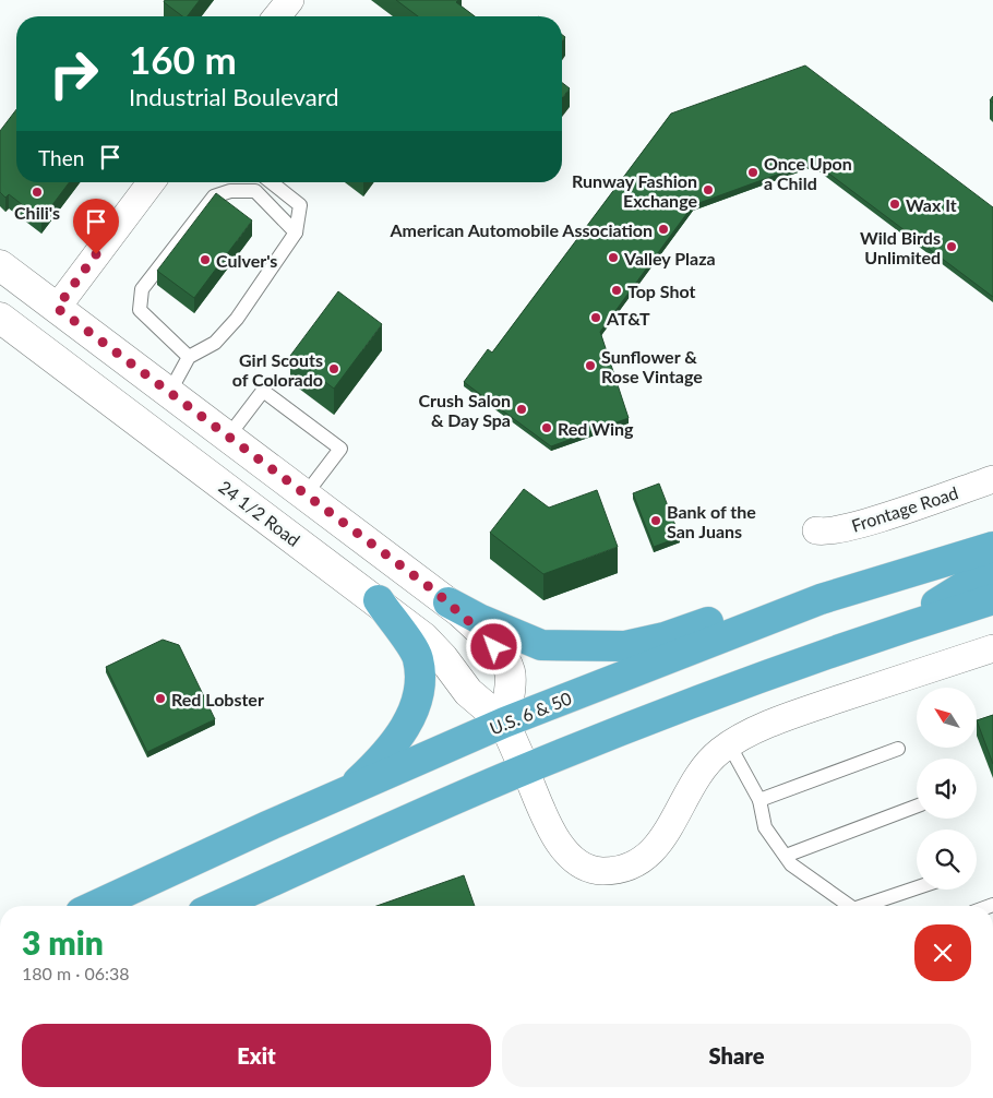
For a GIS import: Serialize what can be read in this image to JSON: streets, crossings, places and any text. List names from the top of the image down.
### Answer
{
  "streets": {
    "highway": ["U.S. 6 & 50"],
    "main road": ["24 1/2 Road"],
    "street": ["Frontage Road"]
  },
  "crossings": [
    ["24 1/2 Road", "U.S. 6 & 50"]
  ],
  "places": [
    "Once Upon a Child",
    "Runway Fashion Exchange",
    "Chili's",
    "Wax It",
    "American Automobile Association",
    "Wild Birds Unlimited",
    "Valley Plaza",
    "Culver's",
    "Top Shot",
    "AT&T",
    "Sunflower & Rose Vintage",
    "Girl Scouts of Colorado",
    "Crush Salon & Day Spa",
    "Red Wing",
    "Bank of the San Juans",
    "Red Lobster"
  ],
  "north": "top left",
  "page": {
    "turn": ["160 m", "Industrial Boulevard"],
    "then": "Then",
    "heading": ["3 min", "180 m · 06:38"],
    "buttons": ["Exit", "Share"]
  }
}
